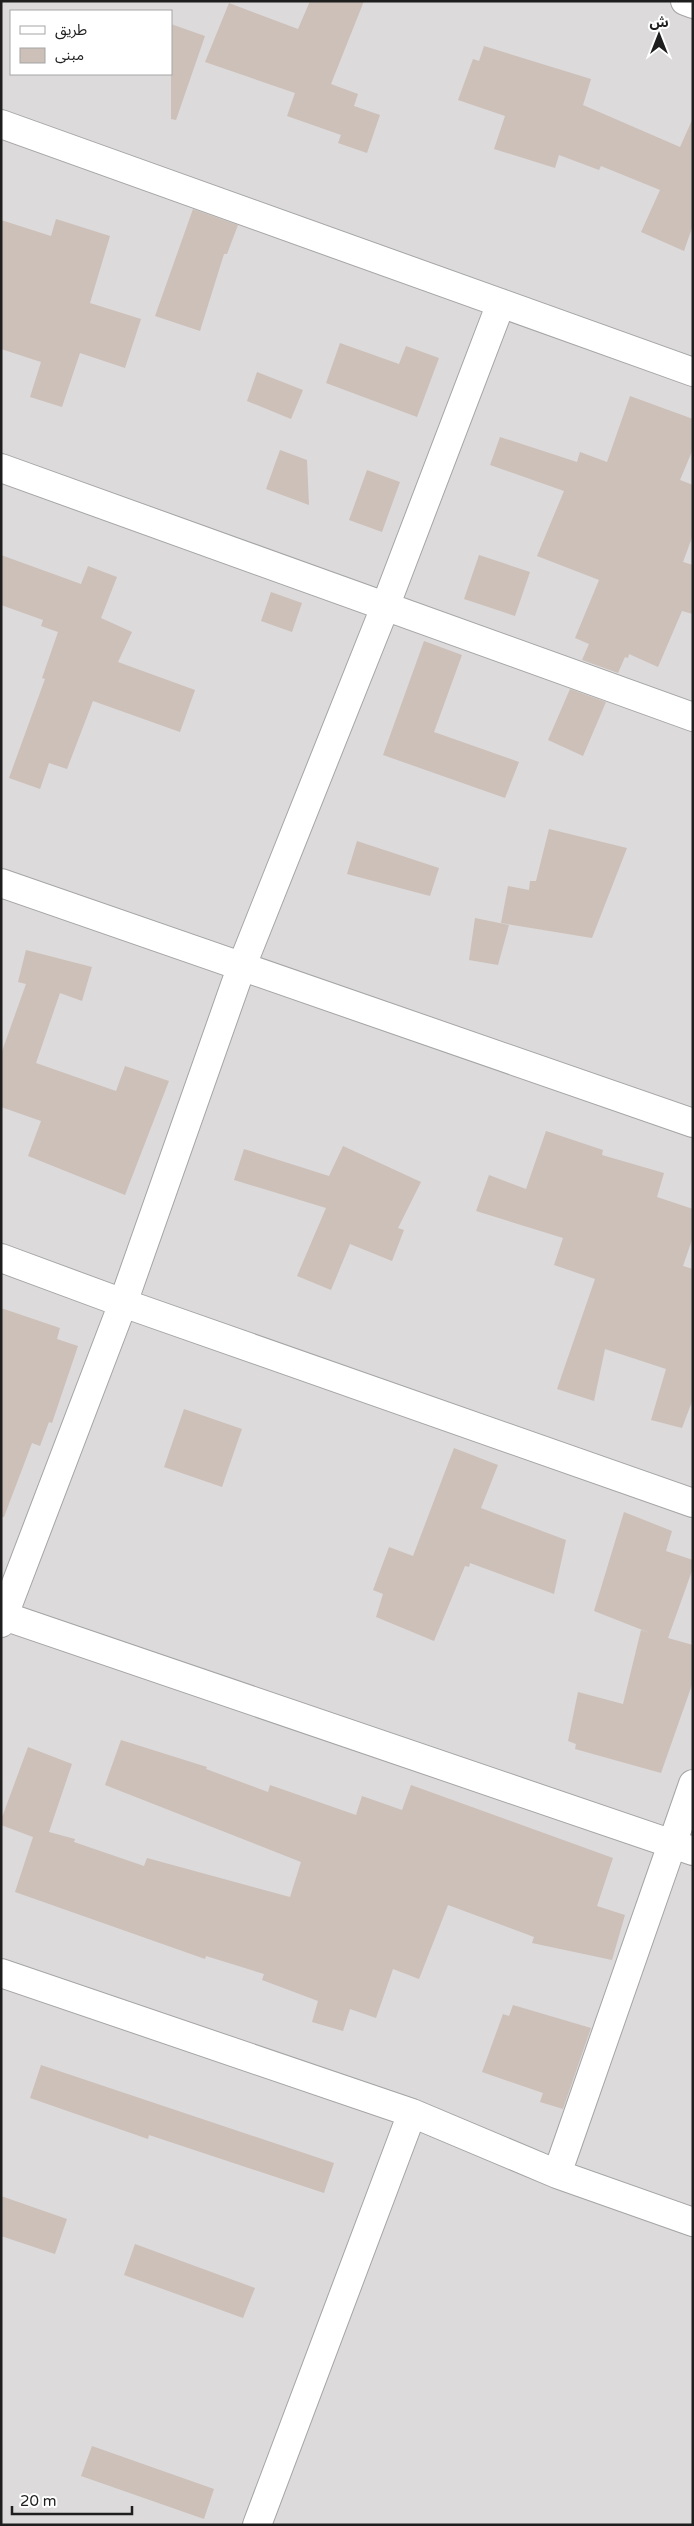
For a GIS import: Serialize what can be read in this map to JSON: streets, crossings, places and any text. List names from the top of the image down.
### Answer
{
  "legend": ["طريق", "مبنى"],
  "scale_bar": "20 m",
  "north": "top"
}
